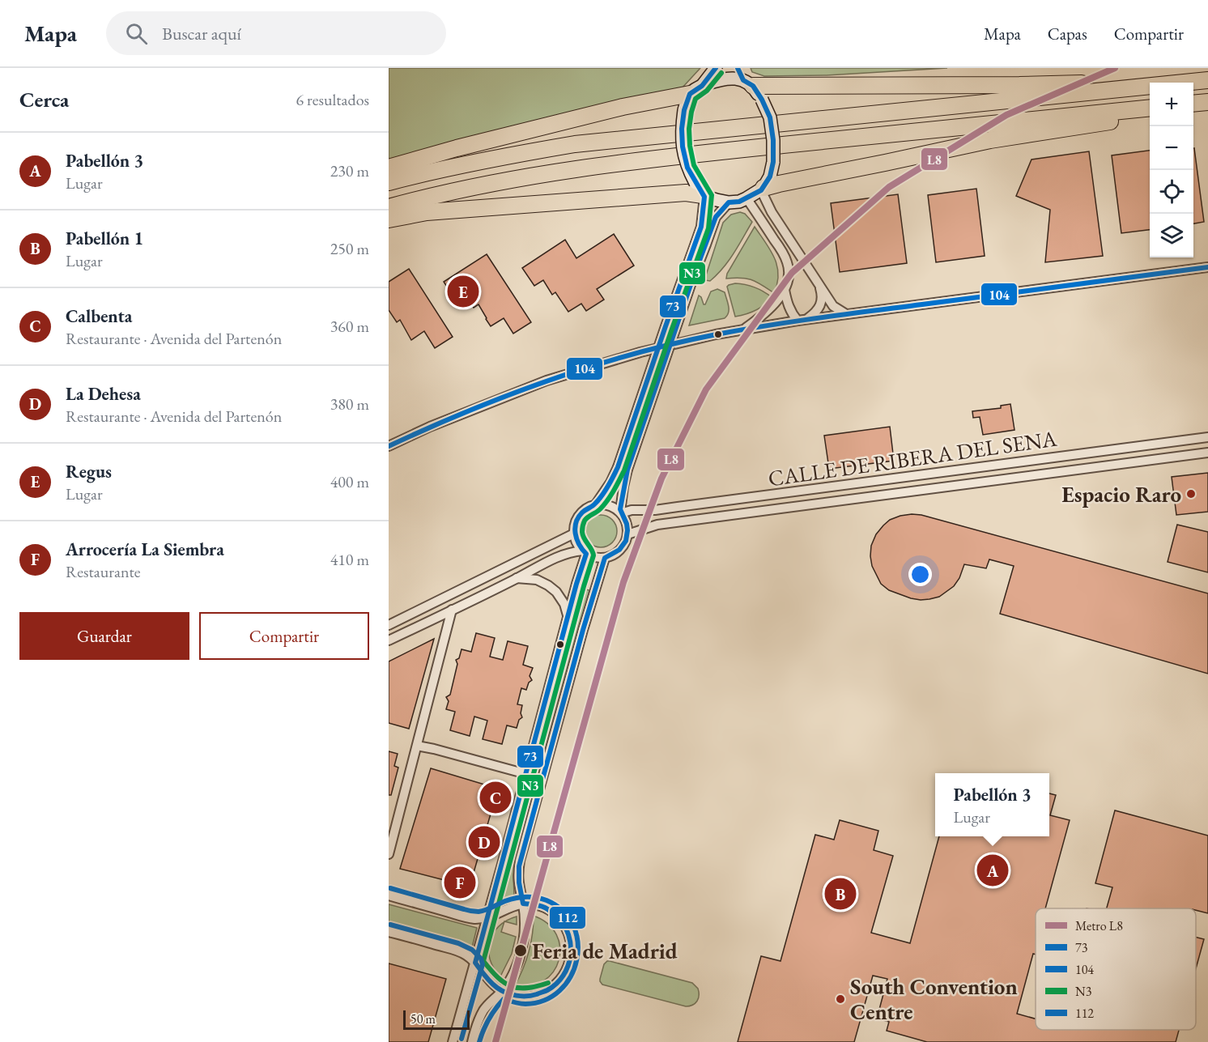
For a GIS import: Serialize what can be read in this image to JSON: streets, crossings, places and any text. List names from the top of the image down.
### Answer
{
  "streets": {
    "street": ["CALLE DE RIBERA DEL SENA"]
  },
  "places": ["Espacio Raro", "Feria de Madrid", "South Convention Centre"],
  "lines": [
    "metro line L8",
    "transit line 73",
    "transit line N3",
    "transit line 104",
    "transit line 112"
  ],
  "legend": [
    "Metro L8",
    "73",
    "104",
    "N3",
    "112"
  ],
  "scale_bar": "50 m",
  "page": {
    "header": "Mapa",
    "search": "Buscar aquí",
    "nav": ["Mapa", "Capas", "Compartir"],
    "heading": ["Cerca", "6 resultados"],
    "map_buttons": ["+", "−"],
    "list": [
      {
        "mark": "A",
        "name": "Pabellón 3",
        "note": "Lugar",
        "value": "230 m"
      },
      {
        "mark": "B",
        "name": "Pabellón 1",
        "note": "Lugar",
        "value": "250 m"
      },
      {
        "mark": "C",
        "name": "Calbenta",
        "note": "Restaurante · Avenida del Partenón",
        "value": "360 m"
      },
      {
        "mark": "D",
        "name": "La Dehesa",
        "note": "Restaurante · Avenida del Partenón",
        "value": "380 m"
      },
      {
        "mark": "E",
        "name": "Regus",
        "note": "Lugar",
        "value": "400 m"
      },
      {
        "mark": "F",
        "name": "Arrocería La Siembra",
        "note": "Restaurante",
        "value": "410 m"
      }
    ],
    "pins": [
      "E",
      "C",
      "D",
      "A",
      "F",
      "B"
    ],
    "buttons": ["Guardar", "Compartir"],
    "popup": ["Pabellón 3", "Lugar"],
    "scale": "50 m"
  }
}
